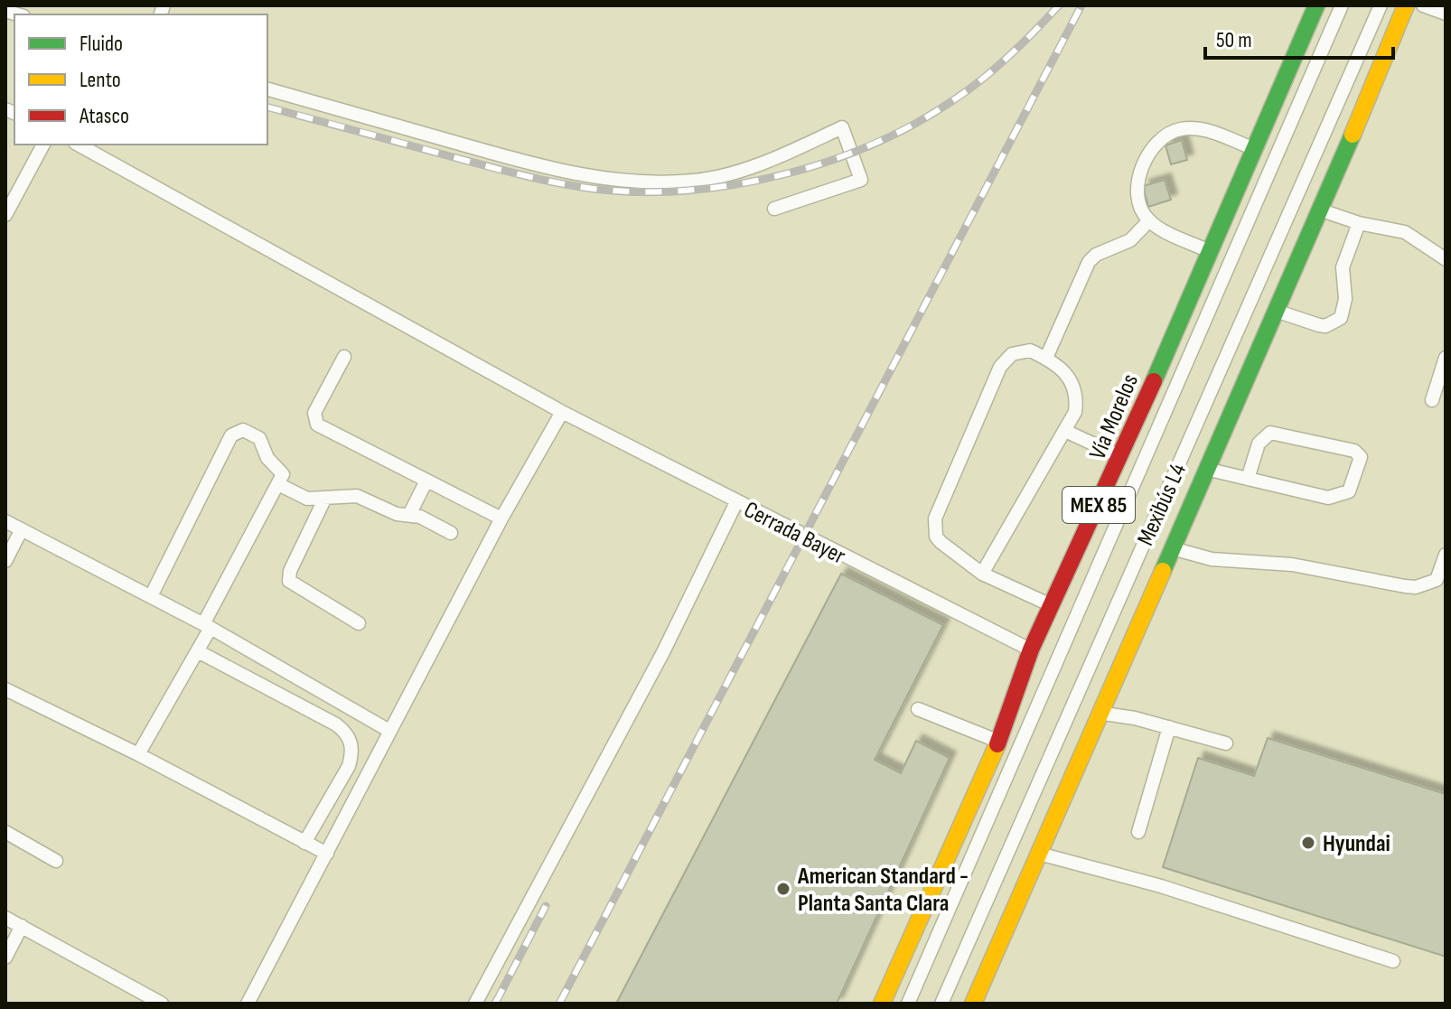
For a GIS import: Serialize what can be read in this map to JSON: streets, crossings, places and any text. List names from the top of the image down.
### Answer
{
  "streets": {
    "main road": ["Vía Morelos", "MEX 85"],
    "lane": ["Mexibús L4", "Cerrada Bayer"]
  },
  "crossings": [
    ["Vía Morelos", "Cerrada Bayer"]
  ],
  "places": ["Hyundai", "American Standard - Planta Santa Clara"],
  "legend": ["Fluido", "Lento", "Atasco"],
  "scale_bar": "50 m"
}
